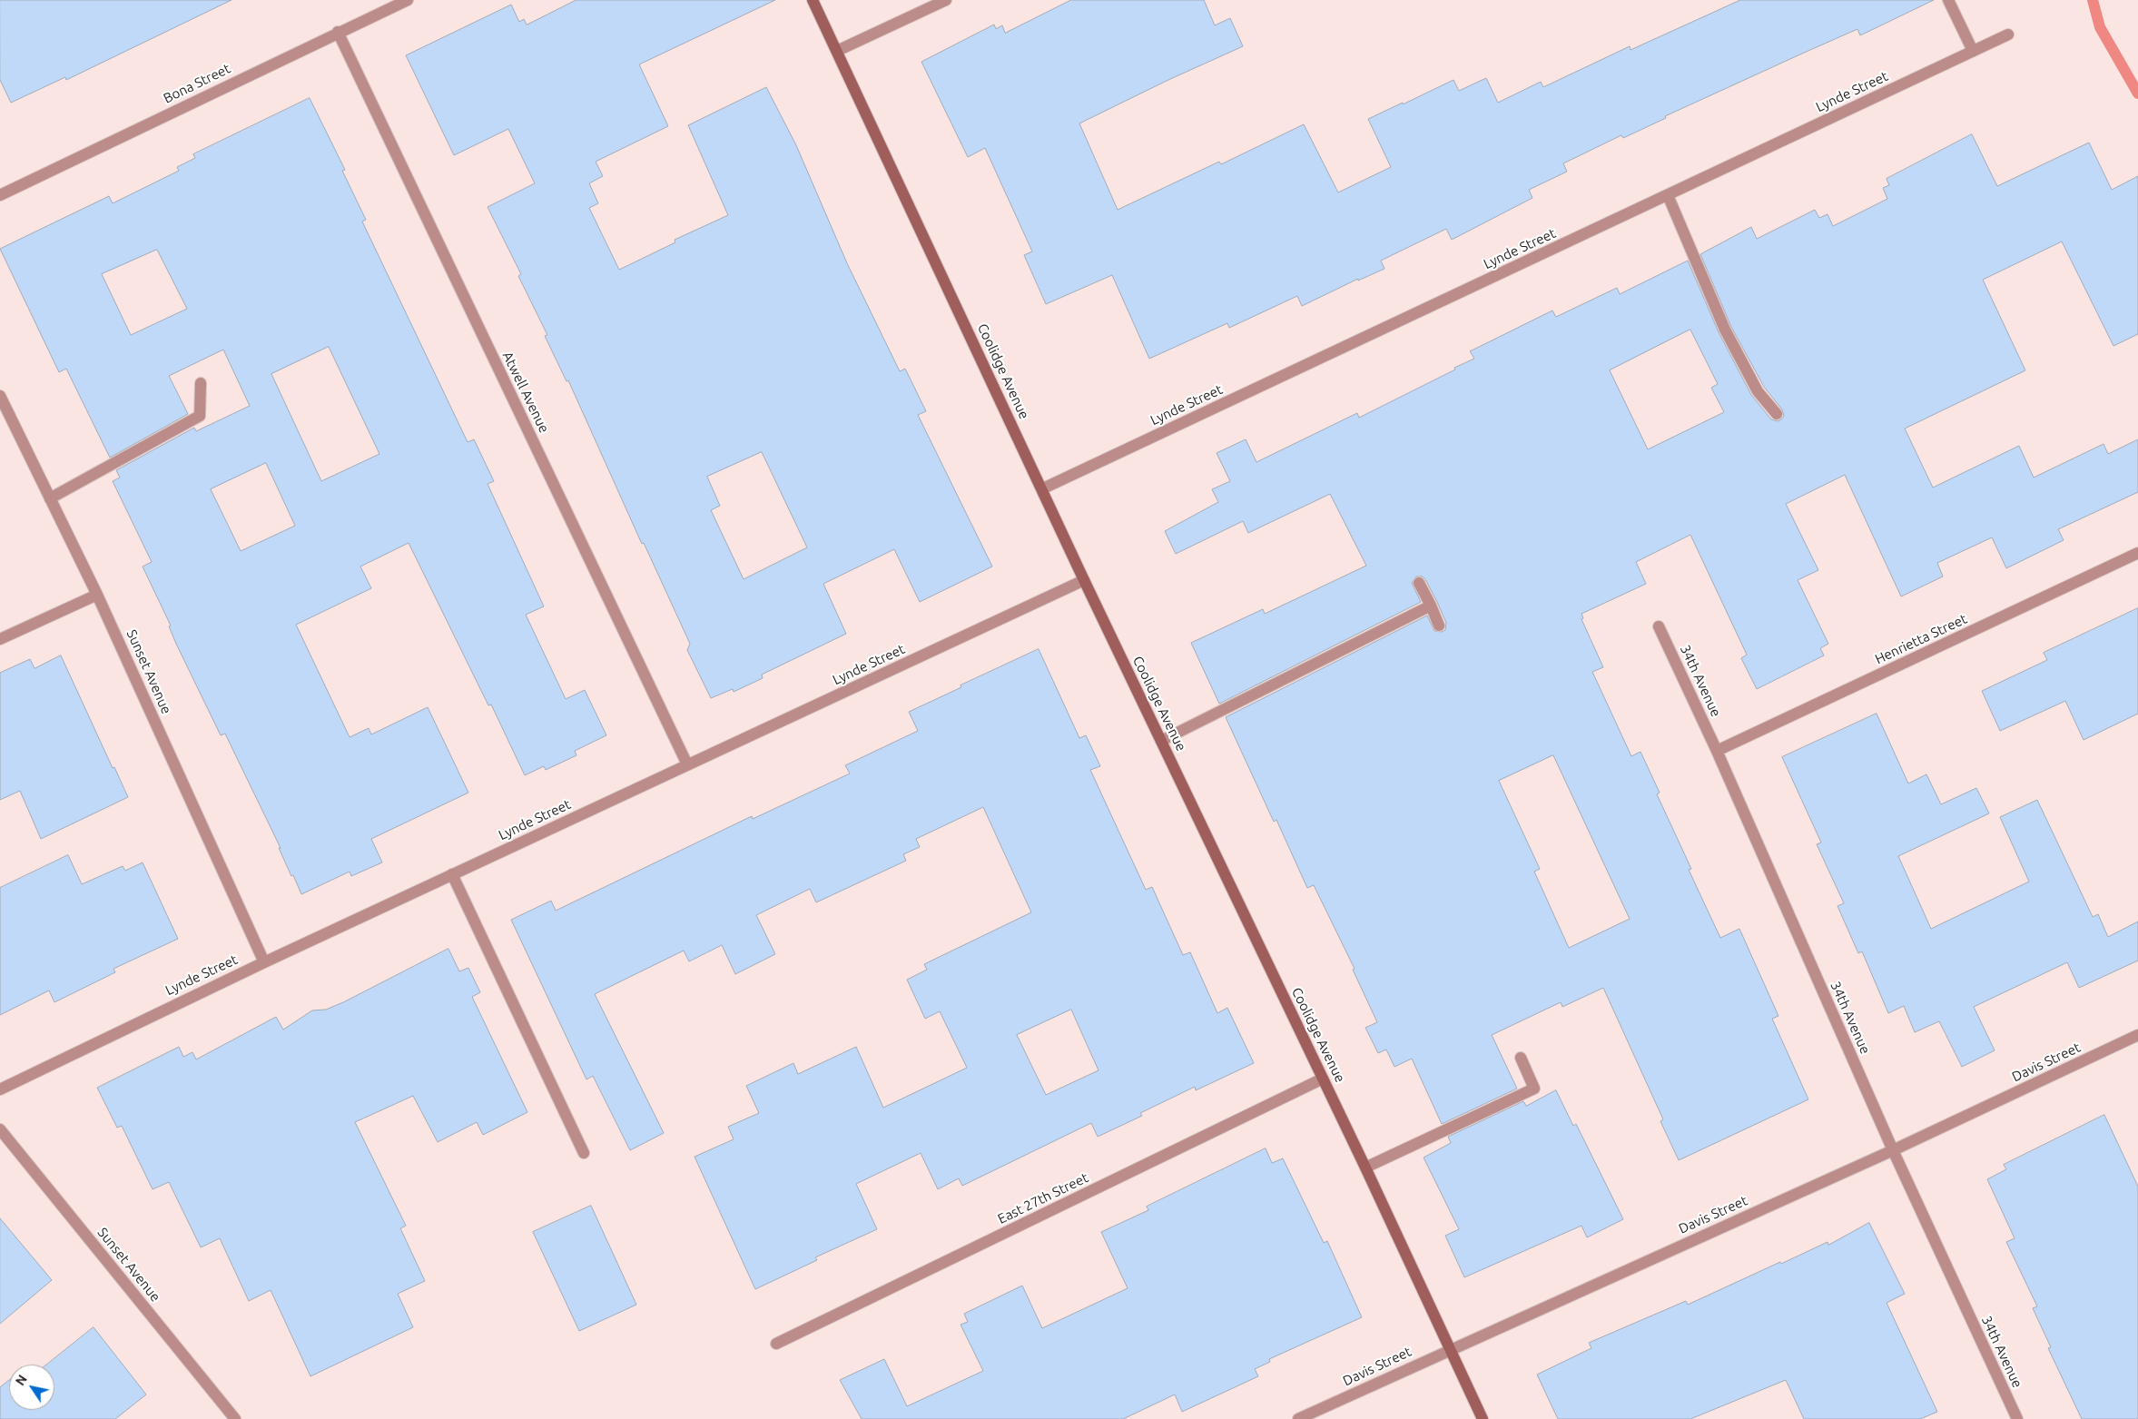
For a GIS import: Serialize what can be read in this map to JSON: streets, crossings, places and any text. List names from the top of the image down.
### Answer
{
  "streets": {
    "street": [
      "Bona Street",
      "Lynde Street",
      "Coolidge Avenue",
      "Atwell Avenue",
      "Henrietta Street",
      "Sunset Avenue",
      "34th Avenue",
      "Davis Street",
      "East 27th Street"
    ]
  },
  "crossings": [
    ["Bona Street", "Atwell Avenue"],
    ["Lynde Street", "Coolidge Avenue"],
    ["Lynde Street", "Atwell Avenue"],
    ["Lynde Street", "Sunset Avenue"],
    ["Coolidge Avenue", "Davis Street"],
    ["Coolidge Avenue", "East 27th Street"],
    ["Henrietta Street", "34th Avenue"],
    ["34th Avenue", "Davis Street"]
  ],
  "north": "top left"
}
